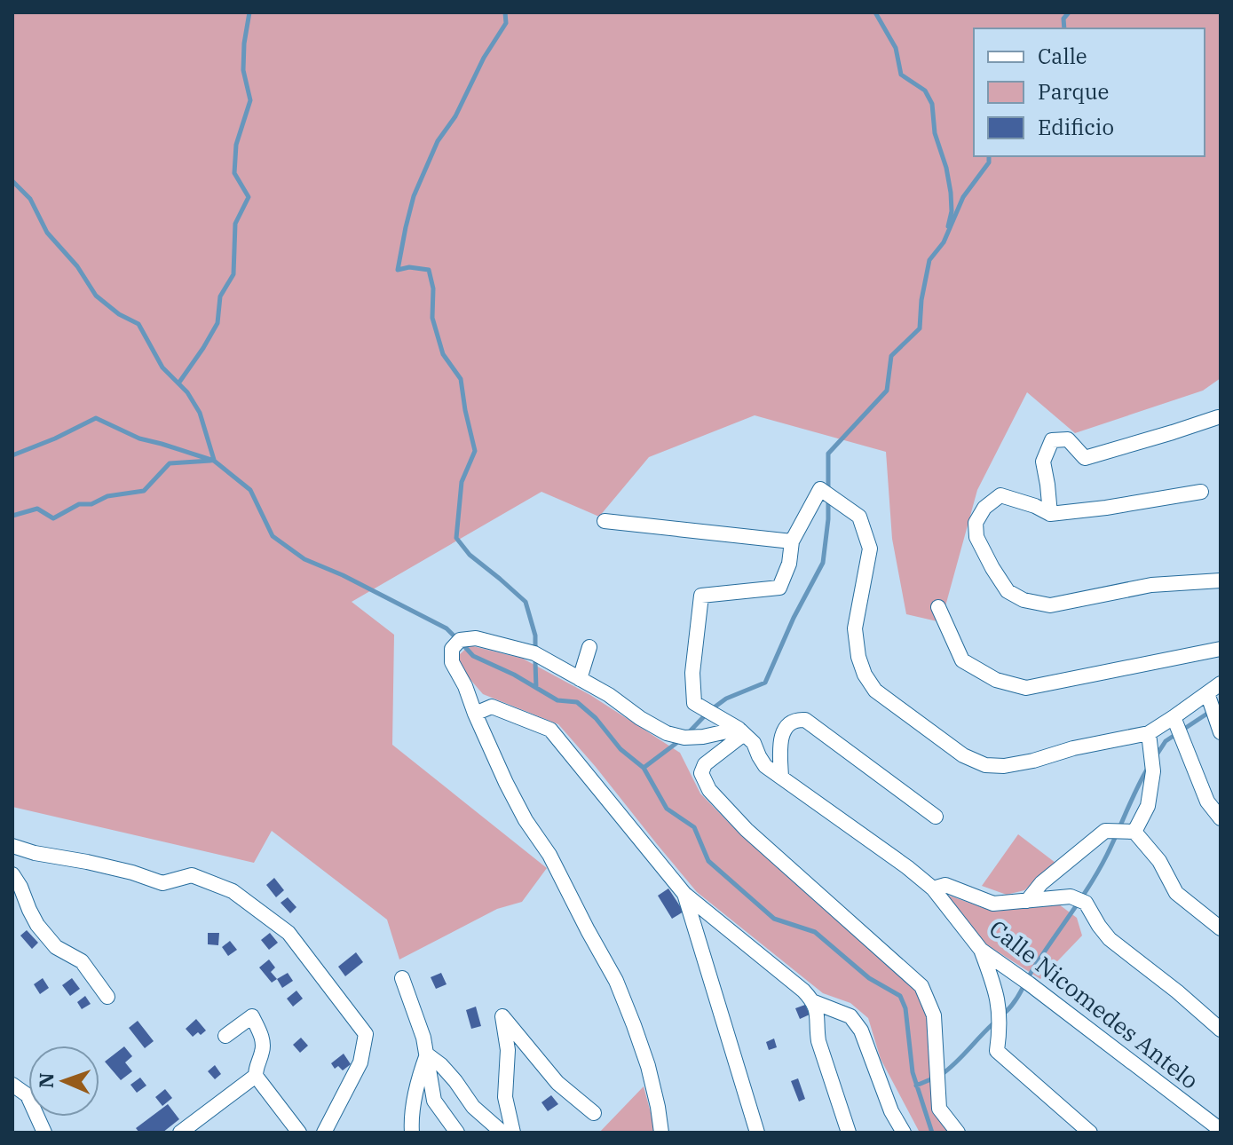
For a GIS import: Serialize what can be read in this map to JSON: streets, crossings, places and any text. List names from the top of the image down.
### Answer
{
  "streets": {
    "street": ["Calle Nicomedes Antelo"]
  },
  "legend": ["Calle", "Parque", "Edificio"],
  "north": "left"
}
